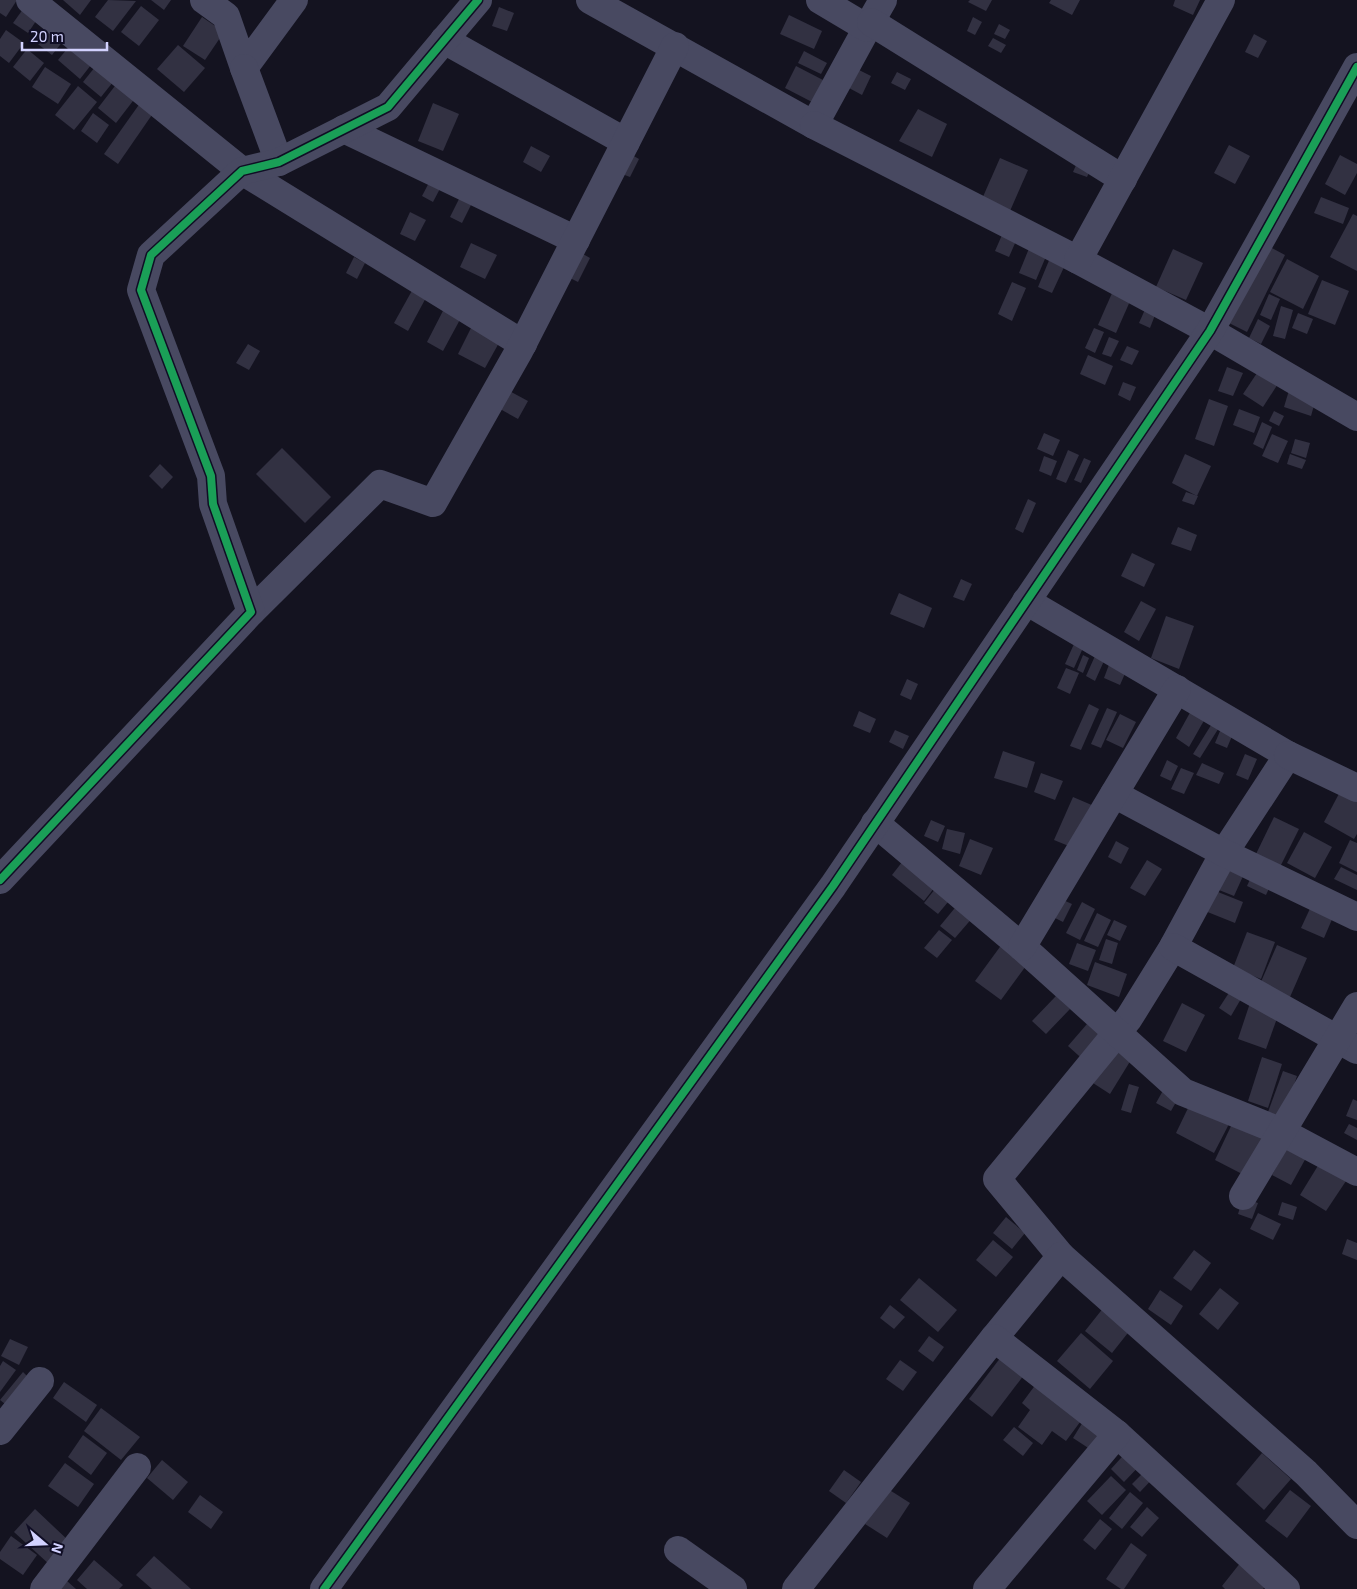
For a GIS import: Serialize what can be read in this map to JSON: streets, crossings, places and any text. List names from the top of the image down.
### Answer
{
  "scale_bar": "20 m",
  "north": "right"
}
